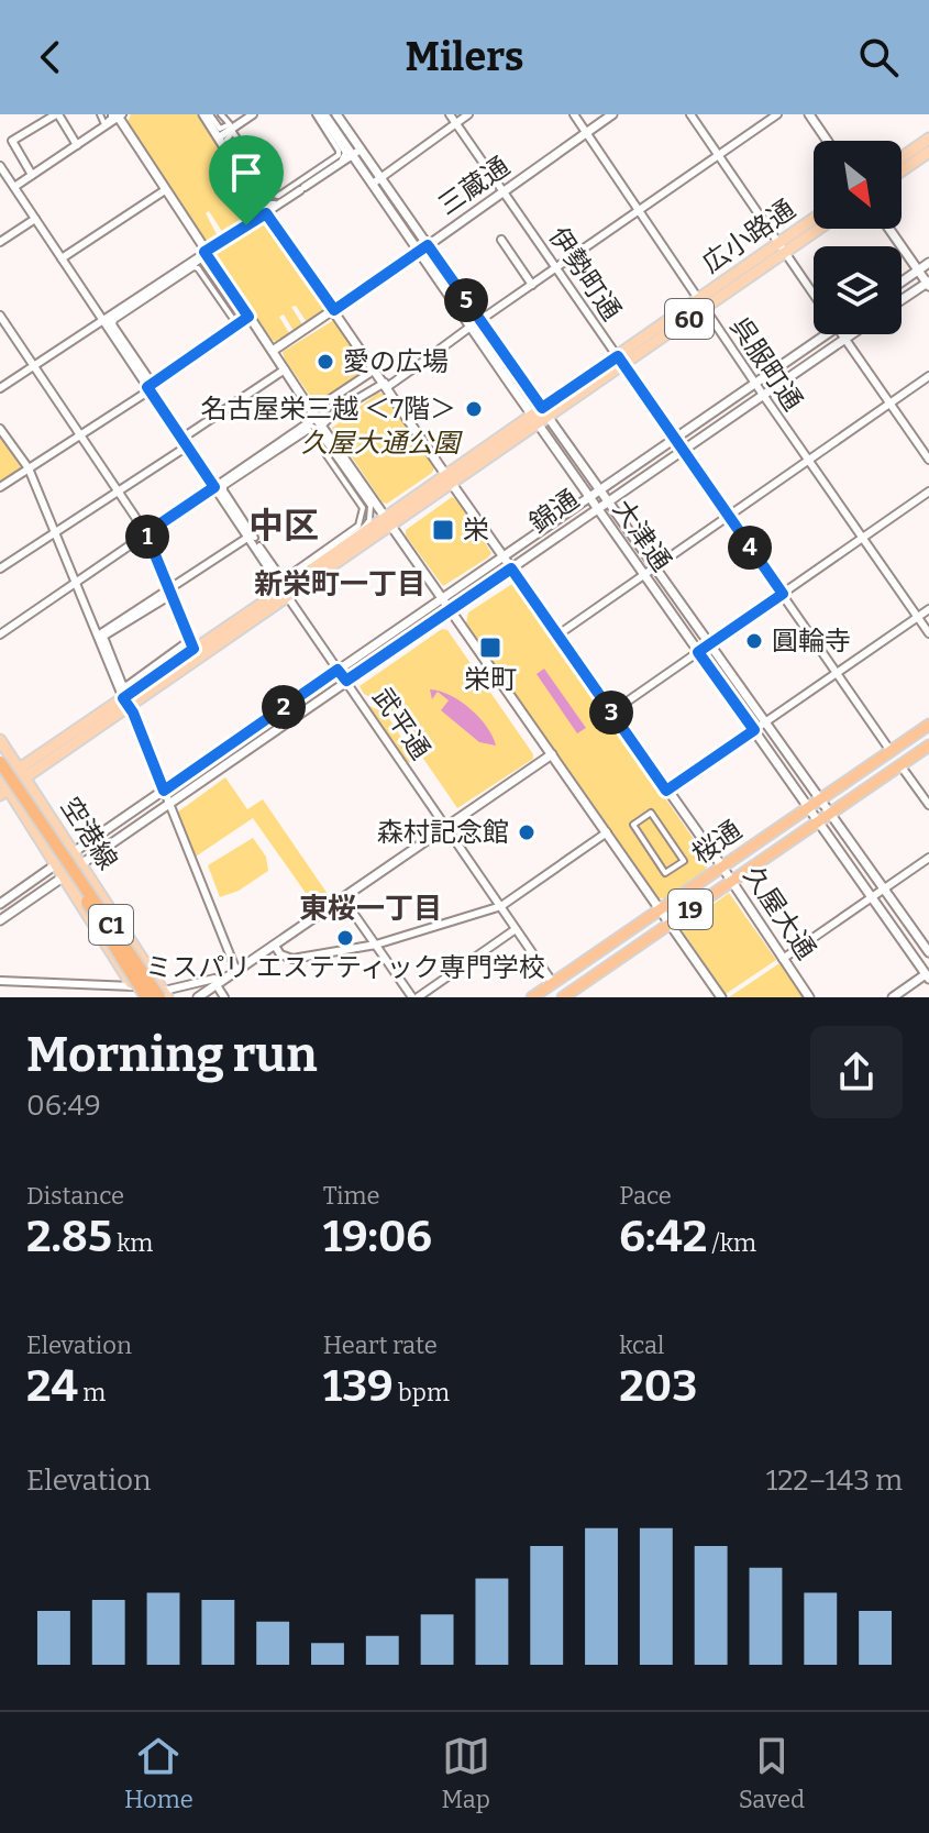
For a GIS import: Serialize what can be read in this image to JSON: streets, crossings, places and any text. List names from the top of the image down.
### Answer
{
  "streets": {
    "highway": ["桜通", "19", "C1"],
    "main road": ["広小路通", "60", "空港線"],
    "street": [
      "三蔵通",
      "伊勢町通",
      "呉服町通",
      "錦通",
      "大津通",
      "武平通",
      "久屋大通"
    ]
  },
  "crossings": [
    ["三蔵通", "伊勢町通"],
    ["三蔵通", "呉服町通"],
    ["三蔵通", "大津通"],
    ["三蔵通", "久屋大通"],
    ["広小路通", "伊勢町通"],
    ["広小路通", "呉服町通"],
    ["広小路通", "大津通"],
    ["広小路通", "武平通"],
    ["広小路通", "空港線"],
    ["広小路通", "久屋大通"],
    ["伊勢町通", "錦通"],
    ["伊勢町通", "桜通"],
    ["呉服町通", "錦通"],
    ["錦通", "大津通"],
    ["錦通", "武平通"],
    ["錦通", "空港線"],
    ["錦通", "久屋大通"],
    ["錦通", "C1"],
    ["大津通", "桜通"],
    ["武平通", "桜通"],
    ["空港線", "C1"],
    ["桜通", "久屋大通"]
  ],
  "districts": ["中区", "新栄町一丁目", "東桜一丁目"],
  "parks": ["久屋大通公園"],
  "places": {
    "other": [
      "愛の広場",
      "名古屋栄三越 ＜7階＞",
      "圓輪寺",
      "森村記念館",
      "ミスパリ エステティック専門学校"
    ],
    "transit": ["栄", "栄町"]
  },
  "north": "bottom right",
  "page": {
    "header": "Milers",
    "pins": [
      "5",
      "1",
      "4",
      "2",
      "3"
    ],
    "heading": ["Morning run", "06:49"],
    "stats": [
      ["Distance", "2.85 km"],
      ["Time", "19:06"],
      ["Pace", "6:42 /km"],
      ["Elevation", "24 m"],
      ["Heart rate", "139 bpm"],
      ["kcal", "203"]
    ],
    "chart": ["Elevation", "122–143 m"],
    "tabs": ["Home", "Map", "Saved"]
  }
}
